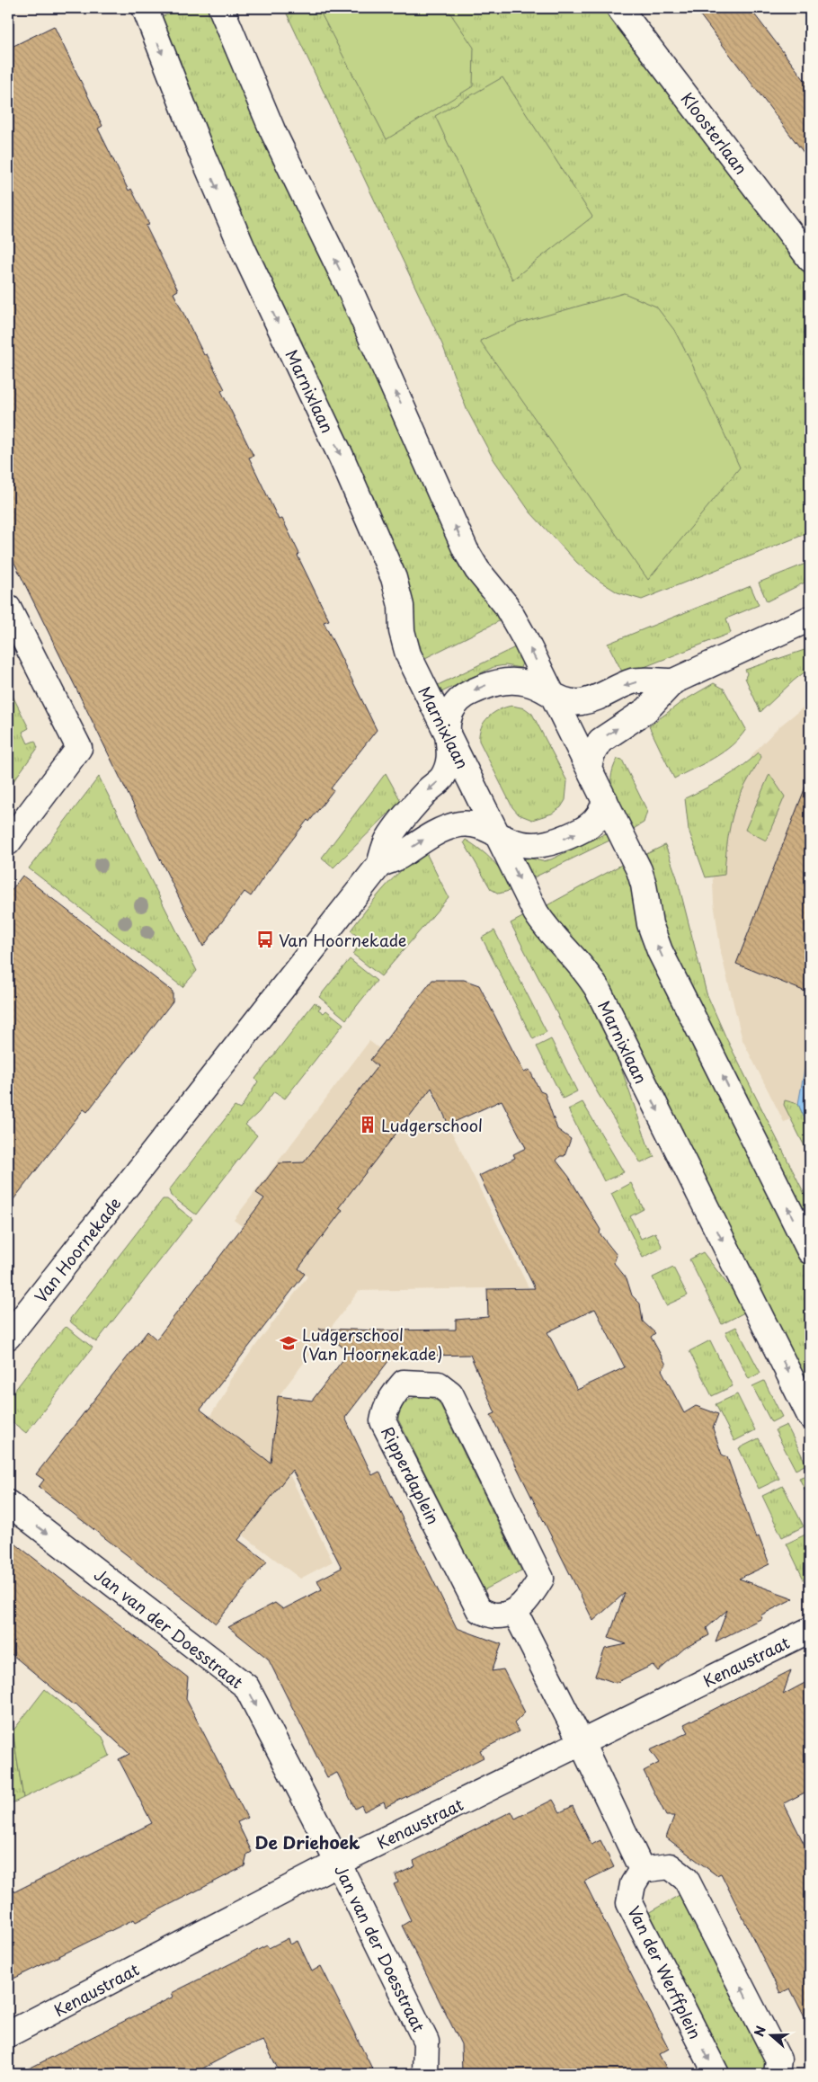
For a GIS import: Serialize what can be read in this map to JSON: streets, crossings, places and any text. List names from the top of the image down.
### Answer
{
  "streets": {
    "street": [
      "Kloosterlaan",
      "Marnixlaan",
      "Van Hoornekade",
      "Ripperdaplein",
      "Jan van der Doesstraat",
      "Kenaustraat",
      "Van der Werffplein"
    ]
  },
  "crossings": [
    ["Marnixlaan", "Van Hoornekade"],
    ["Jan van der Doesstraat", "Kenaustraat"]
  ],
  "one_way": ["Jan van der Doesstraat", "Van der Werffplein"],
  "districts": ["De Driehoek"],
  "places": {
    "bus stop": ["Van Hoornekade"],
    "building": ["Ludgerschool"],
    "school or university": ["Ludgerschool (Van Hoornekade)"]
  },
  "north": "left"
}
